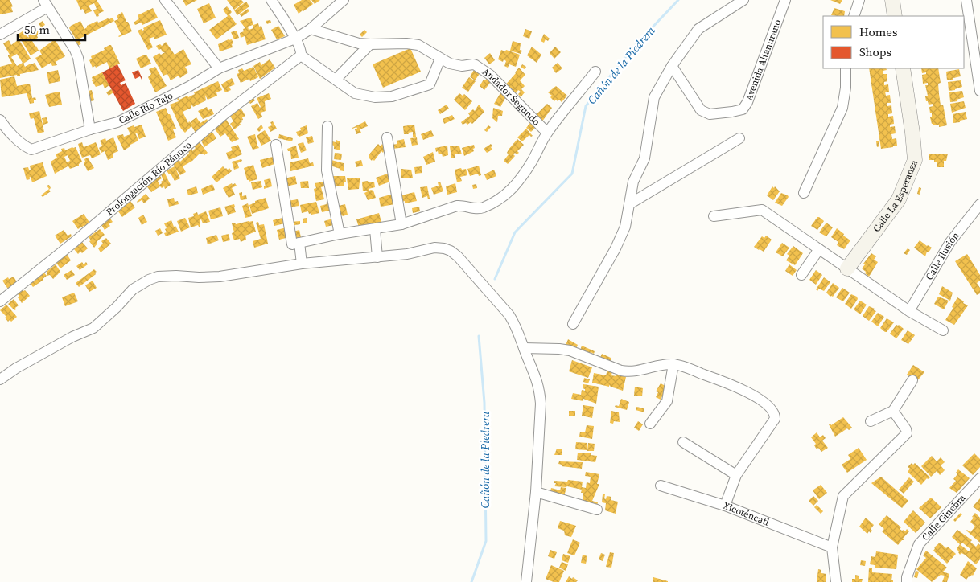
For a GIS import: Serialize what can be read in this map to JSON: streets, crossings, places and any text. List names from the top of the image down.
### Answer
{
  "streets": {
    "street": [
      "Avenida Altamirano",
      "Andador Segundo",
      "Calle Río Tajo",
      "Prolongación Río Pánuco",
      "Calle La Esperanza",
      "Calle Ilusión",
      "Xicoténcatl",
      "Calle Ginebra"
    ]
  },
  "water": ["Cañón de la Piedrera"],
  "legend": ["Homes", "Shops"],
  "scale_bar": "50 m"
}
